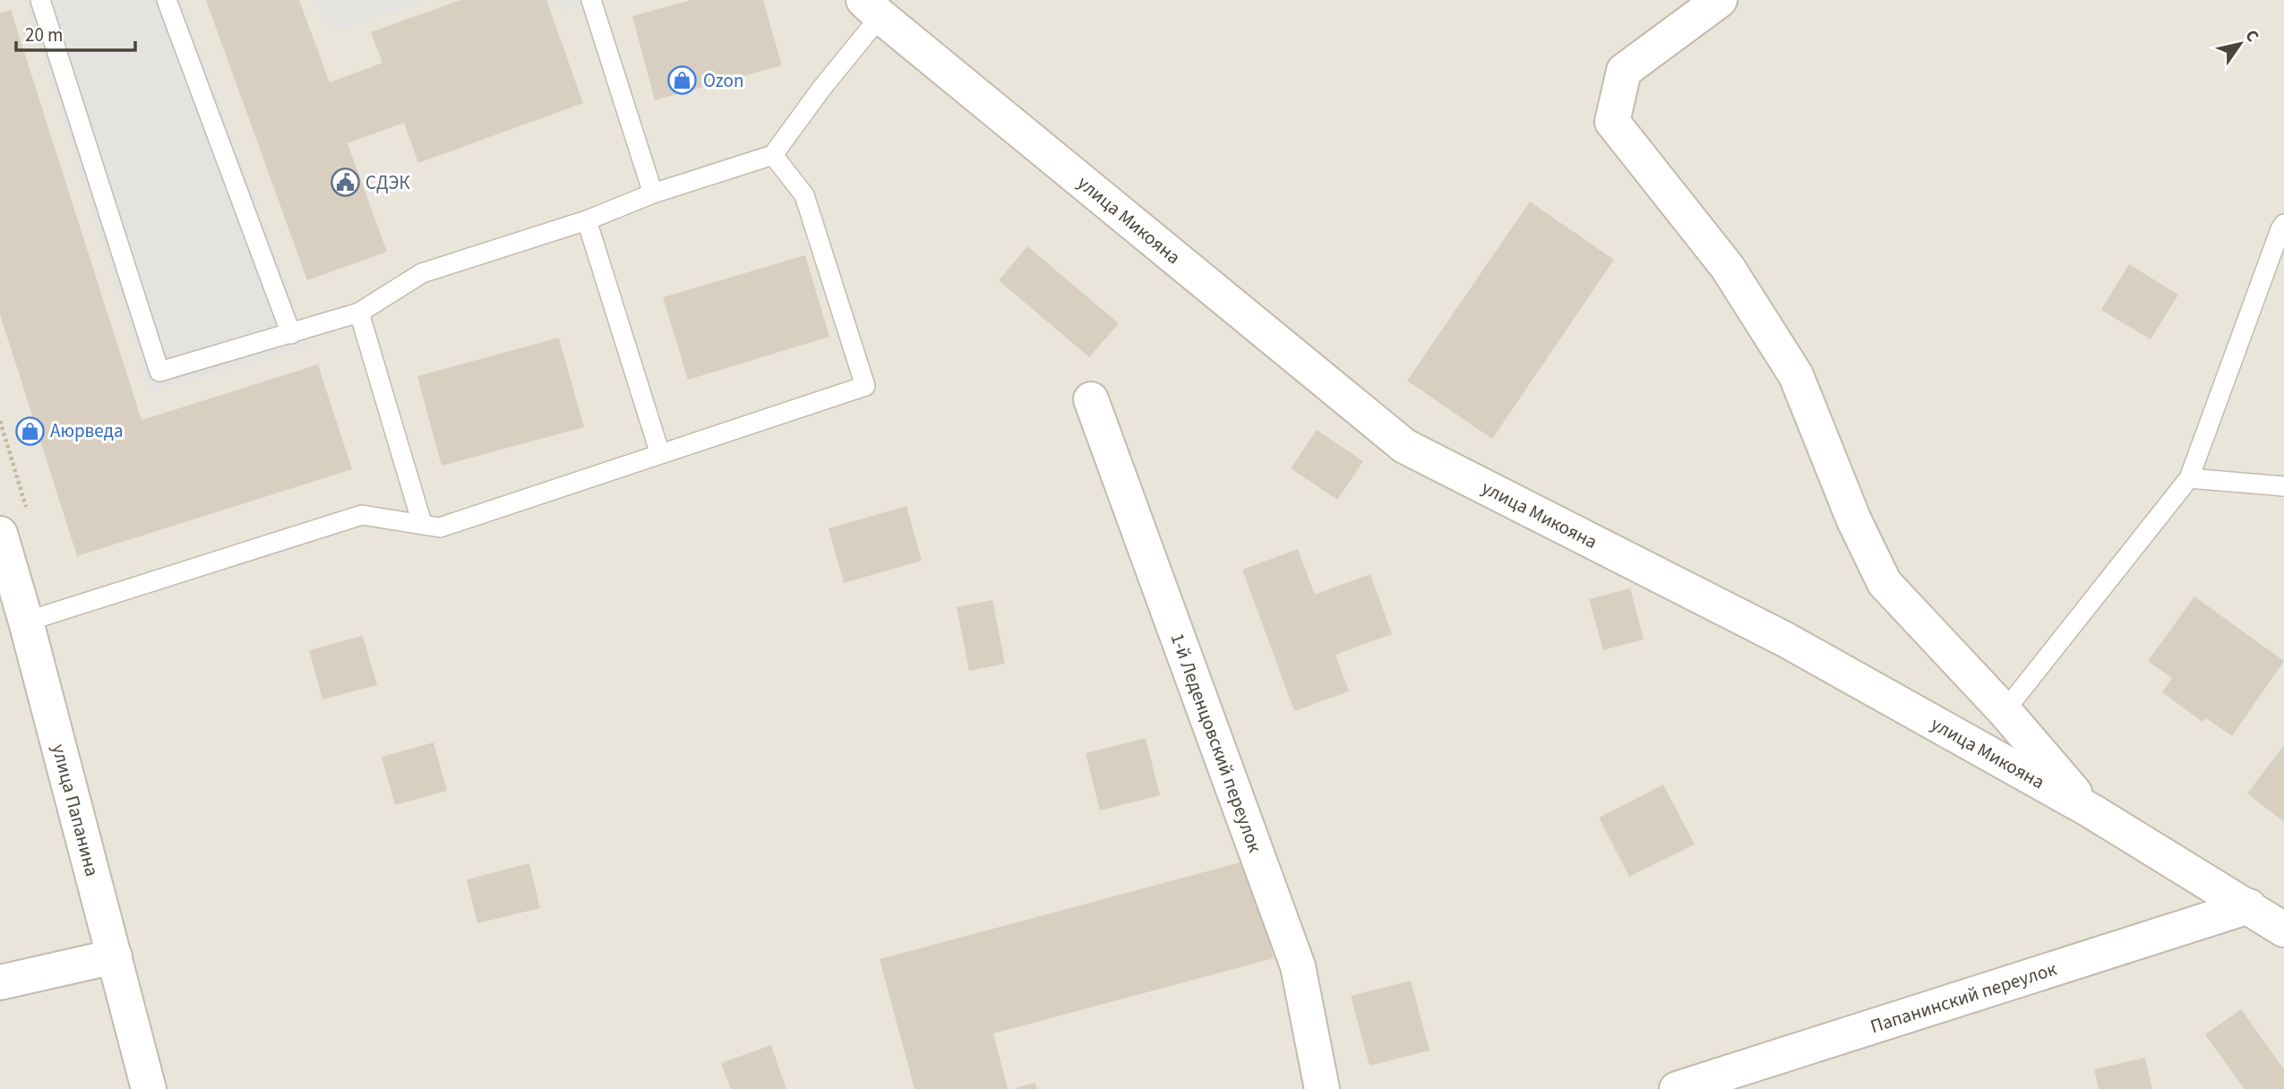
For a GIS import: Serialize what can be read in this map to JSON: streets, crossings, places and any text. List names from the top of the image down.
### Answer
{
  "streets": {
    "street": [
      "улица Микояна",
      "1-й Леденцовский переулок",
      "улица Папанина",
      "Папанинский переулок"
    ]
  },
  "crossings": [
    ["улица Микояна", "Папанинский переулок"]
  ],
  "places": {
    "shop": ["Ozon", "Аюрведа"],
    "public building": ["СДЭК"]
  },
  "scale_bar": "20 m",
  "north": "top right"
}
